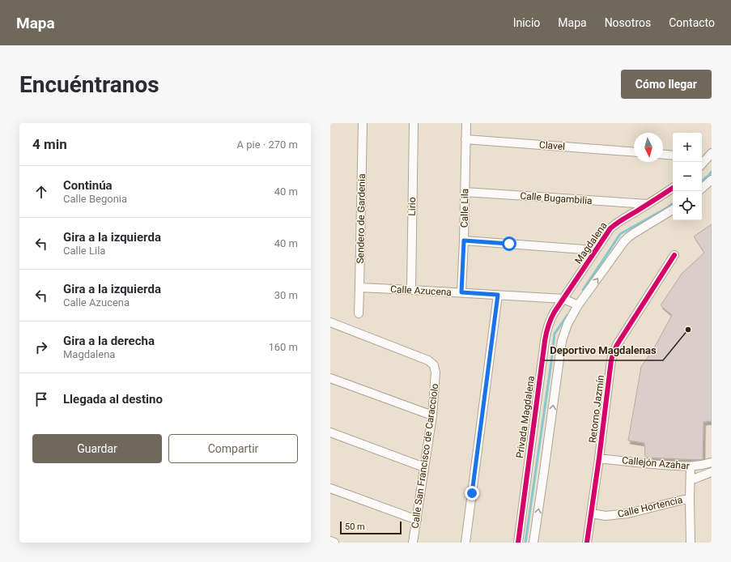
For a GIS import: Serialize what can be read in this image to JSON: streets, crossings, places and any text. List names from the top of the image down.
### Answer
{
  "streets": {
    "street": [
      "Clavel",
      "Calle Bugambilia",
      "Lirio",
      "Calle Lila",
      "Sendero de Gardenia",
      "Magdalena",
      "Calle Azucena",
      "Retorno Jazmín",
      "Privada Magdalena",
      "Calle San Francisco de Caracciolo",
      "Callejón Azahar",
      "Calle Hortencia"
    ]
  },
  "crossings": [
    ["Clavel", "Calle Lila"],
    ["Calle Bugambilia", "Calle Lila"],
    ["Calle Bugambilia", "Magdalena"],
    ["Lirio", "Calle Azucena"],
    ["Calle Lila", "Calle Azucena"],
    ["Sendero de Gardenia", "Calle Azucena"],
    ["Magdalena", "Calle Azucena"],
    ["Magdalena", "Privada Magdalena"],
    ["Calle Azucena", "Privada Magdalena"],
    ["Retorno Jazmín", "Callejón Azahar"],
    ["Retorno Jazmín", "Calle Hortencia"]
  ],
  "places": ["Deportivo Magdalenas"],
  "scale_bar": "50 m",
  "north": "bottom",
  "page": {
    "header": "Mapa",
    "nav": [
      "Inicio",
      "Mapa",
      "Nosotros",
      "Contacto"
    ],
    "buttons": [
      "Cómo llegar",
      ["Guardar", "Compartir"]
    ],
    "title": "Encuéntranos",
    "heading": ["4 min", "A pie · 270 m"],
    "map_buttons": ["+", "−"],
    "list": [
      ["Continúa", "Calle Begonia", "40 m"],
      ["Gira a la izquierda", "Calle Lila", "40 m"],
      ["Gira a la izquierda", "Calle Azucena", "30 m"],
      ["Gira a la derecha", "Magdalena", "160 m"],
      "Llegada al destino"
    ],
    "scale": "50 m"
  }
}
